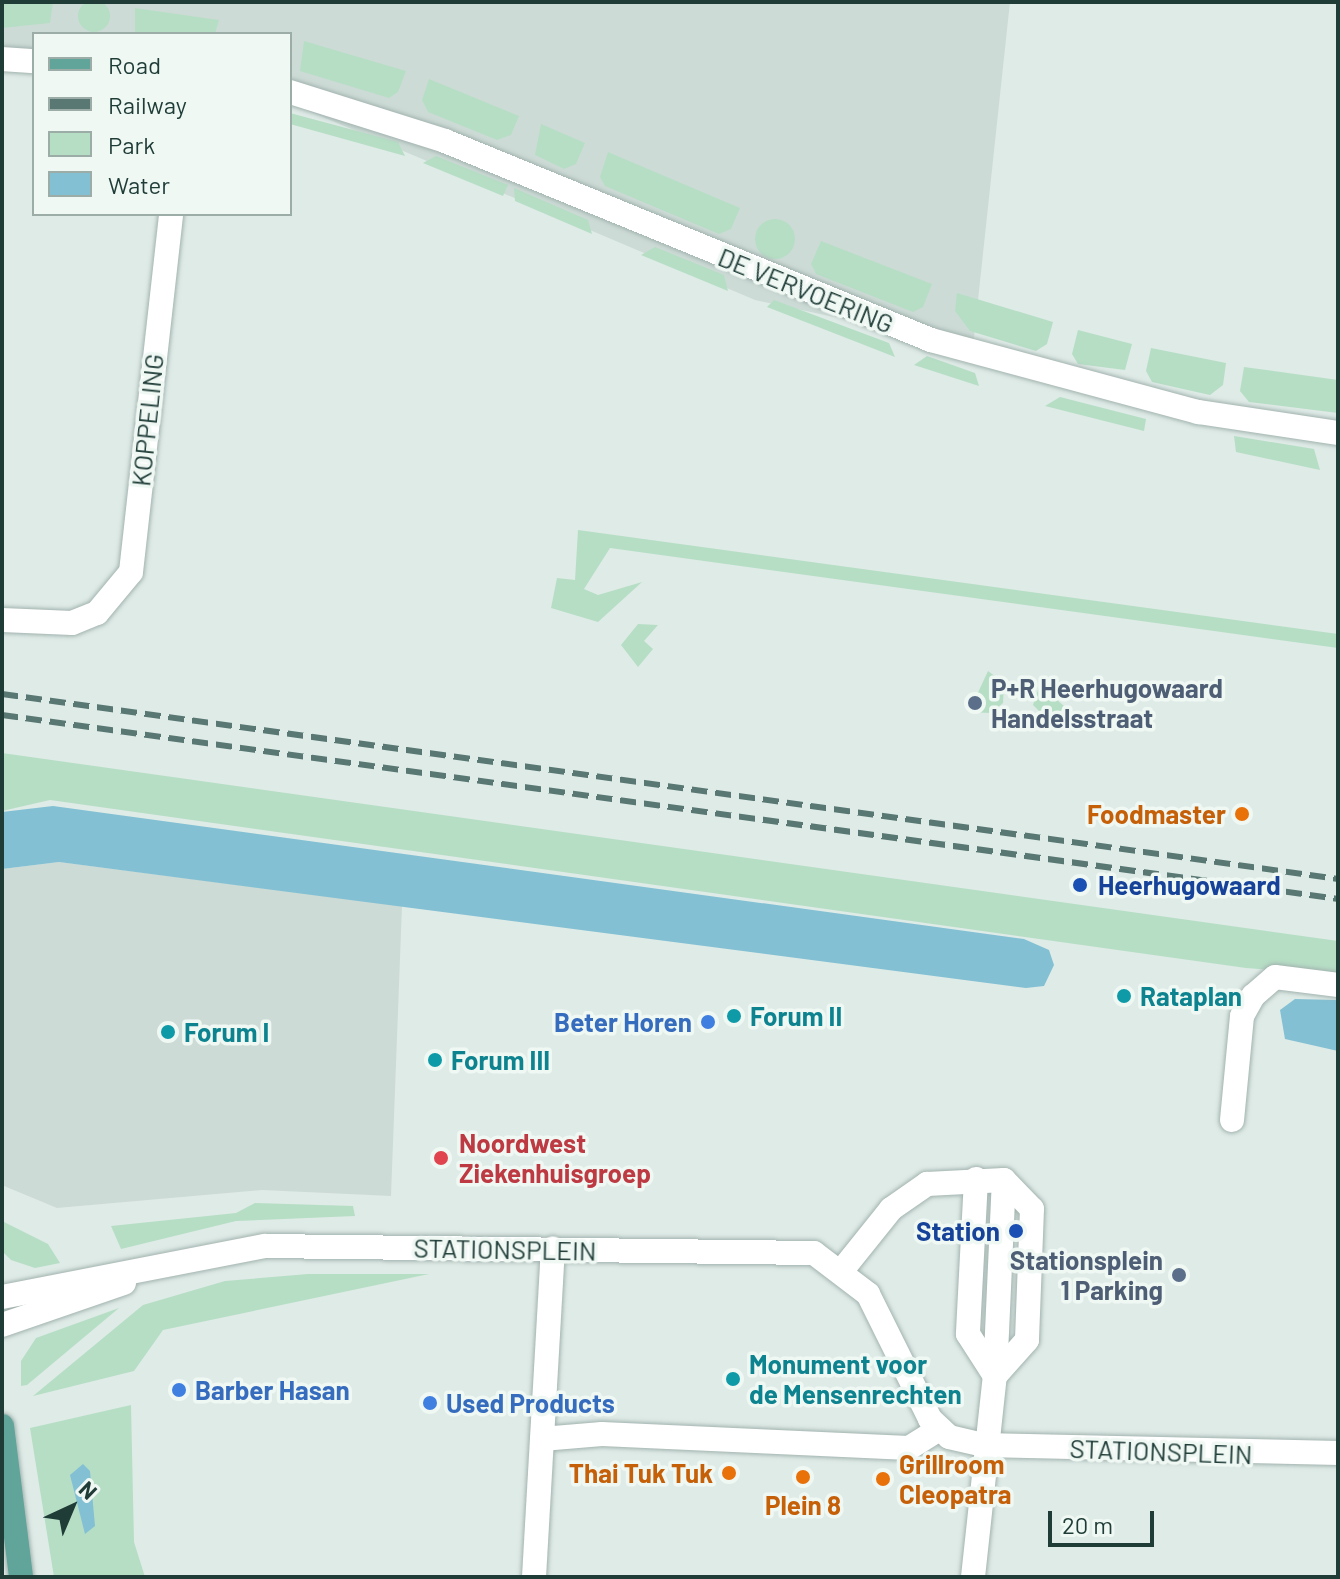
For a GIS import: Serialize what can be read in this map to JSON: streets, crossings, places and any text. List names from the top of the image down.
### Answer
{
  "streets": {
    "street": ["DE VERVOERING", "KOPPELING", "STATIONSPLEIN"]
  },
  "places": [
    "P+R Heerhugowaard Handelsstraat",
    "Foodmaster",
    "Heerhugowaard",
    "Rataplan",
    "Forum II",
    "Beter Horen",
    "Forum I",
    "Forum III",
    "Noordwest Ziekenhuisgroep",
    "Station",
    "Stationsplein 1 Parking",
    "Monument voor de Mensenrechten",
    "Barber Hasan",
    "Used Products",
    "Thai Tuk Tuk",
    "Plein 8",
    "Grillroom Cleopatra"
  ],
  "legend": [
    "Road",
    "Railway",
    "Park",
    "Water"
  ],
  "scale_bar": "20 m",
  "north": "top right"
}
